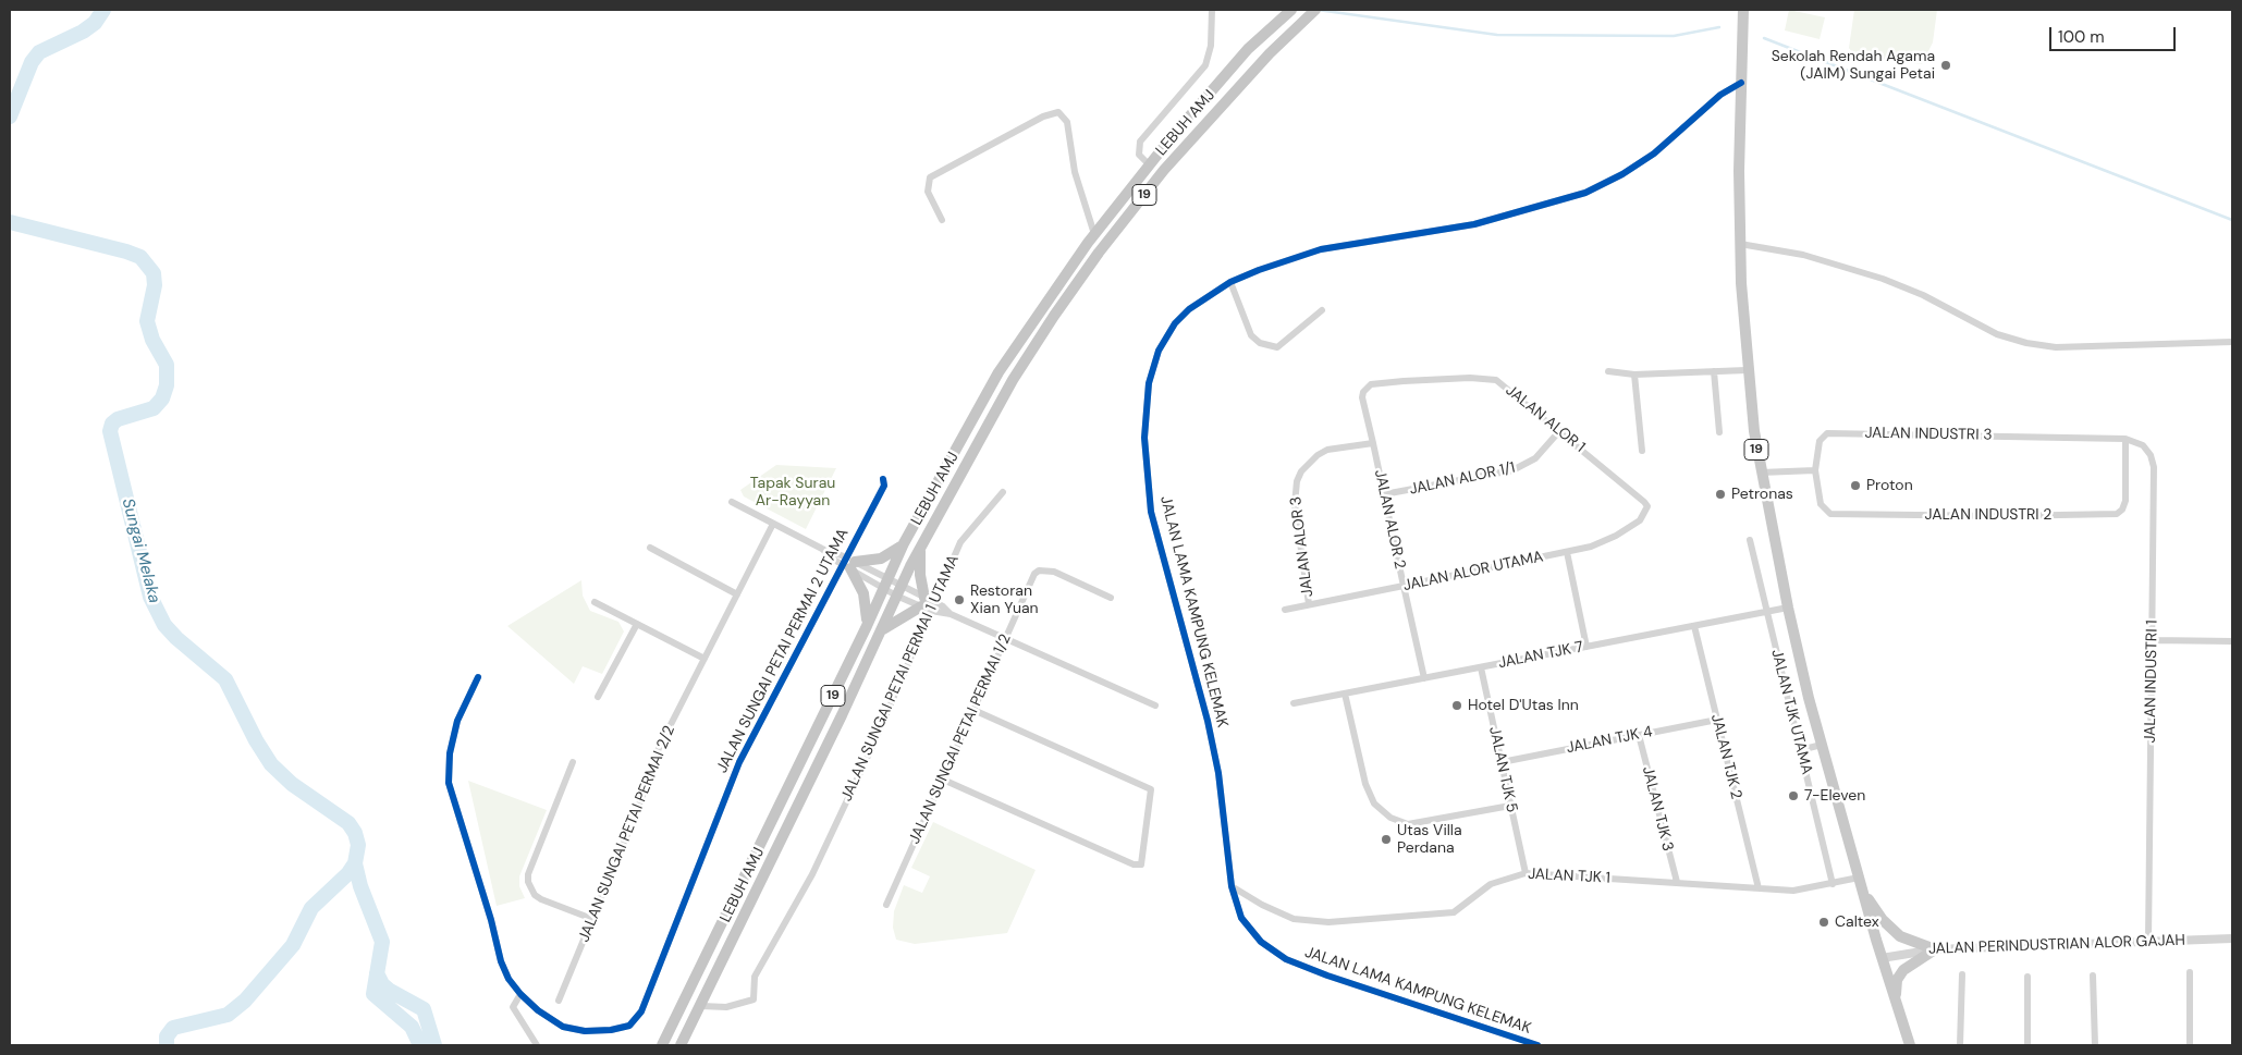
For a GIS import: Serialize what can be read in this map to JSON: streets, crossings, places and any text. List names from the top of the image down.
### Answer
{
  "streets": {
    "highway": ["LEBUH AMJ", "19"],
    "street": [
      "JALAN ALOR 1",
      "JALAN INDUSTRI 3",
      "JALAN ALOR 1/1",
      "JALAN INDUSTRI 2",
      "JALAN ALOR 2",
      "JALAN ALOR 3",
      "JALAN ALOR UTAMA",
      "JALAN LAMA KAMPUNG KELEMAK",
      "JALAN SUNGAI PETAI PERMAI 2 UTAMA",
      "JALAN TJK 7",
      "JALAN SUNGAI PETAI PERMAI 1 UTAMA",
      "JALAN INDUSTRI 1",
      "JALAN TJK UTAMA",
      "JALAN SUNGAI PETAI PERMAI 1/2",
      "JALAN TJK 4",
      "JALAN TJK 2",
      "JALAN TJK 5",
      "JALAN TJK 3",
      "JALAN SUNGAI PETAI PERMAI 2/2",
      "JALAN TJK 1",
      "JALAN PERINDUSTRIAN ALOR GAJAH"
    ]
  },
  "crossings": [
    ["LEBUH AMJ", "JALAN SUNGAI PETAI PERMAI 1 UTAMA"],
    ["19", "JALAN LAMA KAMPUNG KELEMAK"],
    ["19", "JALAN TJK 7"],
    ["19", "JALAN TJK 1"],
    ["19", "JALAN PERINDUSTRIAN ALOR GAJAH"],
    ["JALAN ALOR 1", "JALAN ALOR 1/1"],
    ["JALAN ALOR 1", "JALAN ALOR 2"],
    ["JALAN ALOR 1", "JALAN ALOR UTAMA"],
    ["JALAN INDUSTRI 3", "JALAN INDUSTRI 2"],
    ["JALAN INDUSTRI 3", "JALAN INDUSTRI 1"],
    ["JALAN ALOR 1/1", "JALAN ALOR 2"],
    ["JALAN INDUSTRI 2", "JALAN INDUSTRI 1"],
    ["JALAN ALOR 2", "JALAN ALOR 3"],
    ["JALAN ALOR 2", "JALAN ALOR UTAMA"],
    ["JALAN ALOR 2", "JALAN TJK 7"],
    ["JALAN ALOR 3", "JALAN ALOR UTAMA"],
    ["JALAN LAMA KAMPUNG KELEMAK", "JALAN TJK 1"],
    ["JALAN TJK 7", "JALAN TJK UTAMA"],
    ["JALAN TJK 7", "JALAN TJK 2"],
    ["JALAN TJK 7", "JALAN TJK 5"],
    ["JALAN INDUSTRI 1", "JALAN PERINDUSTRIAN ALOR GAJAH"],
    ["JALAN TJK UTAMA", "JALAN TJK 1"],
    ["JALAN TJK 4", "JALAN TJK 2"],
    ["JALAN TJK 4", "JALAN TJK 5"],
    ["JALAN TJK 4", "JALAN TJK 3"],
    ["JALAN TJK 2", "JALAN TJK 1"],
    ["JALAN TJK 5", "JALAN TJK 1"],
    ["JALAN TJK 3", "JALAN TJK 1"]
  ],
  "water": ["Sungai Melaka"],
  "parks": ["Tapak Surau Ar-Rayyan"],
  "places": [
    "Sekolah Rendah Agama (JAIM) Sungai Petai",
    "Proton",
    "Petronas",
    "Restoran Xian Yuan",
    "Hotel D'Utas Inn",
    "7-Eleven",
    "Utas Villa Perdana",
    "Caltex"
  ],
  "scale_bar": "100 m"
}
